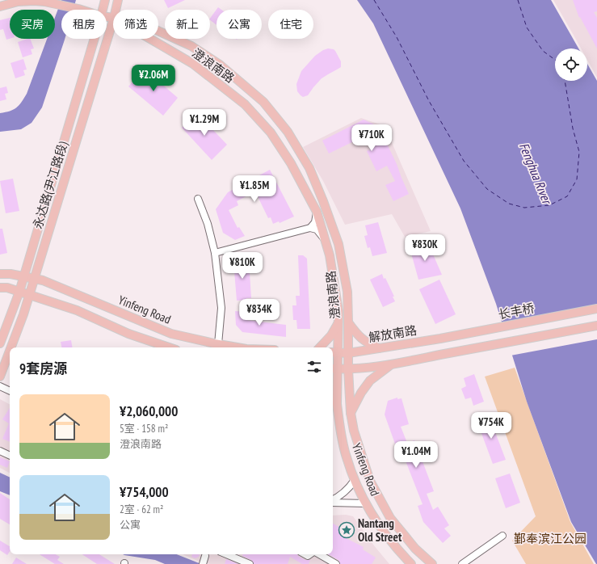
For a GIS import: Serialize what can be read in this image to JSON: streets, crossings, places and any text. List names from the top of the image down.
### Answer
{
  "streets": {
    "main road": [
      "澄浪南路",
      "永达路(尹江路段)",
      "Yinfeng Road",
      "长丰桥",
      "解放南路"
    ]
  },
  "crossings": [
    ["澄浪南路", "Yinfeng Road"],
    ["澄浪南路", "解放南路"],
    ["永达路(尹江路段)", "Yinfeng Road"],
    ["Yinfeng Road", "解放南路"],
    ["长丰桥", "解放南路"]
  ],
  "water": ["Fenghua Rıver"],
  "parks": ["鄞奉滨江公园"],
  "places": {
    "place": ["Nantang Old Street"]
  },
  "page": {
    "chip": [
      "买房",
      "租房",
      "筛选",
      "新上",
      "公寓",
      "住宅"
    ],
    "price": [
      "¥2.06M",
      "¥1.29M",
      "¥710K",
      "¥1.85M",
      "¥830K",
      "¥810K",
      "¥834K",
      "¥754K",
      "¥1.04M"
    ],
    "heading": "9套房源",
    "list": [
      {
        "name": "¥2,060,000",
        "note": "5室 · 158 m² · 澄浪南路"
      },
      {
        "name": "¥754,000",
        "note": "2室 · 62 m² · 公寓"
      }
    ]
  }
}
